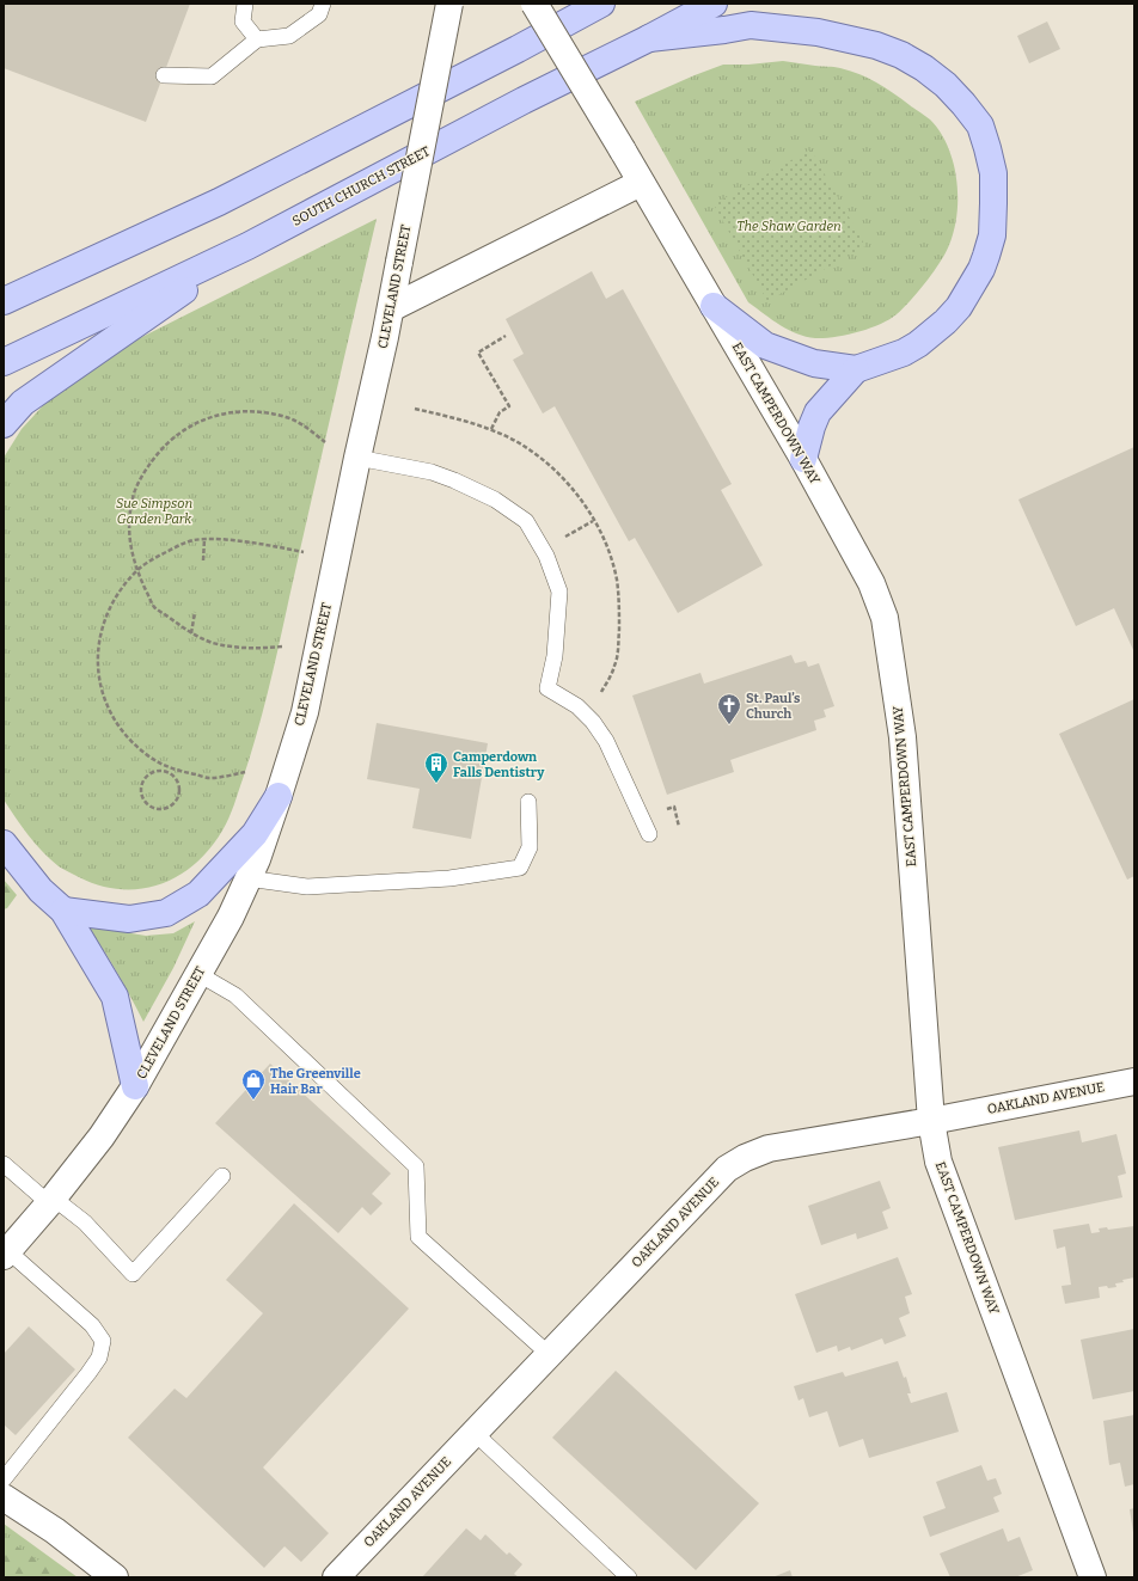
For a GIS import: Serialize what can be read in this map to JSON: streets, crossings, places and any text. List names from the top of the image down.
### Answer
{
  "streets": {
    "main road": ["SOUTH CHURCH STREET"],
    "street": ["CLEVELAND STREET", "EAST CAMPERDOWN WAY", "OAKLAND AVENUE"]
  },
  "crossings": [
    ["EAST CAMPERDOWN WAY", "OAKLAND AVENUE"]
  ],
  "parks": ["The Shaw Garden", "Sue Simpson Garden Park"],
  "places": {
    "church": ["St. Paul’s Church"],
    "building": ["Camperdown Falls Dentistry"],
    "shop": ["The Greenville Hair Bar"]
  }
}
